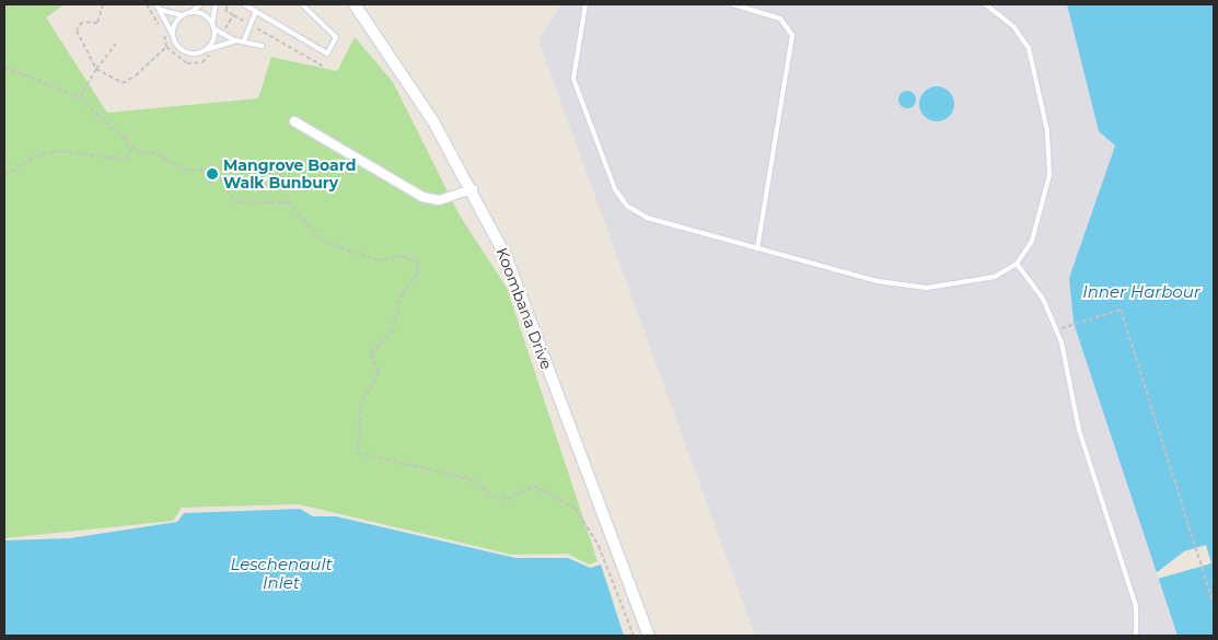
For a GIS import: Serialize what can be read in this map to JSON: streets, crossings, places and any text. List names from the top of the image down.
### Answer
{
  "streets": {
    "main road": ["Koombana Drive"]
  },
  "water": ["Inner Harbour", "Leschenault Inlet"],
  "places": ["Mangrove Board Walk Bunbury"]
}
